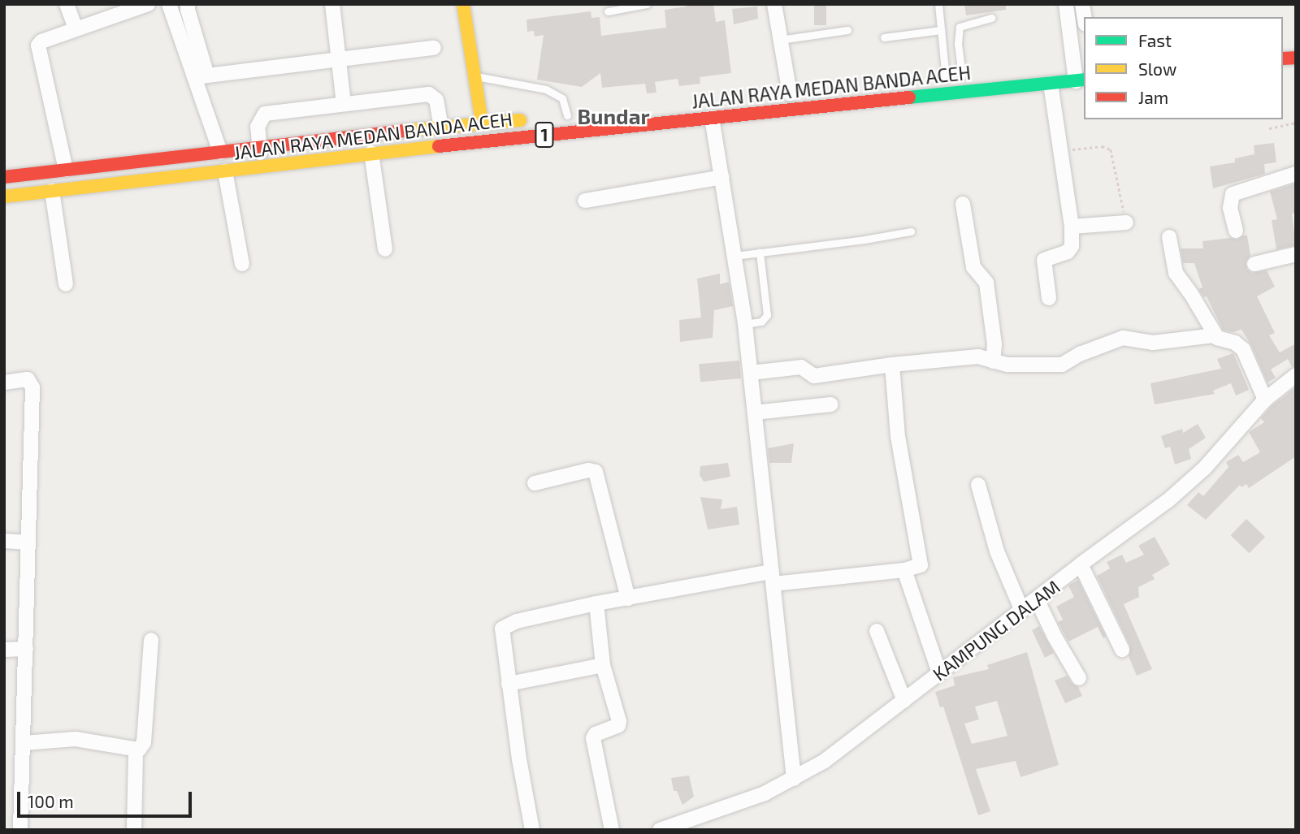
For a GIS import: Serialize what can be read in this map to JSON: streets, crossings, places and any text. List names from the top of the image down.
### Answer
{
  "streets": {
    "main road": ["JALAN RAYA MEDAN BANDA ACEH", "1"],
    "street": ["KAMPUNG DALAM"]
  },
  "districts": ["Bundar"],
  "legend": ["Fast", "Slow", "Jam"],
  "scale_bar": "100 m"
}
